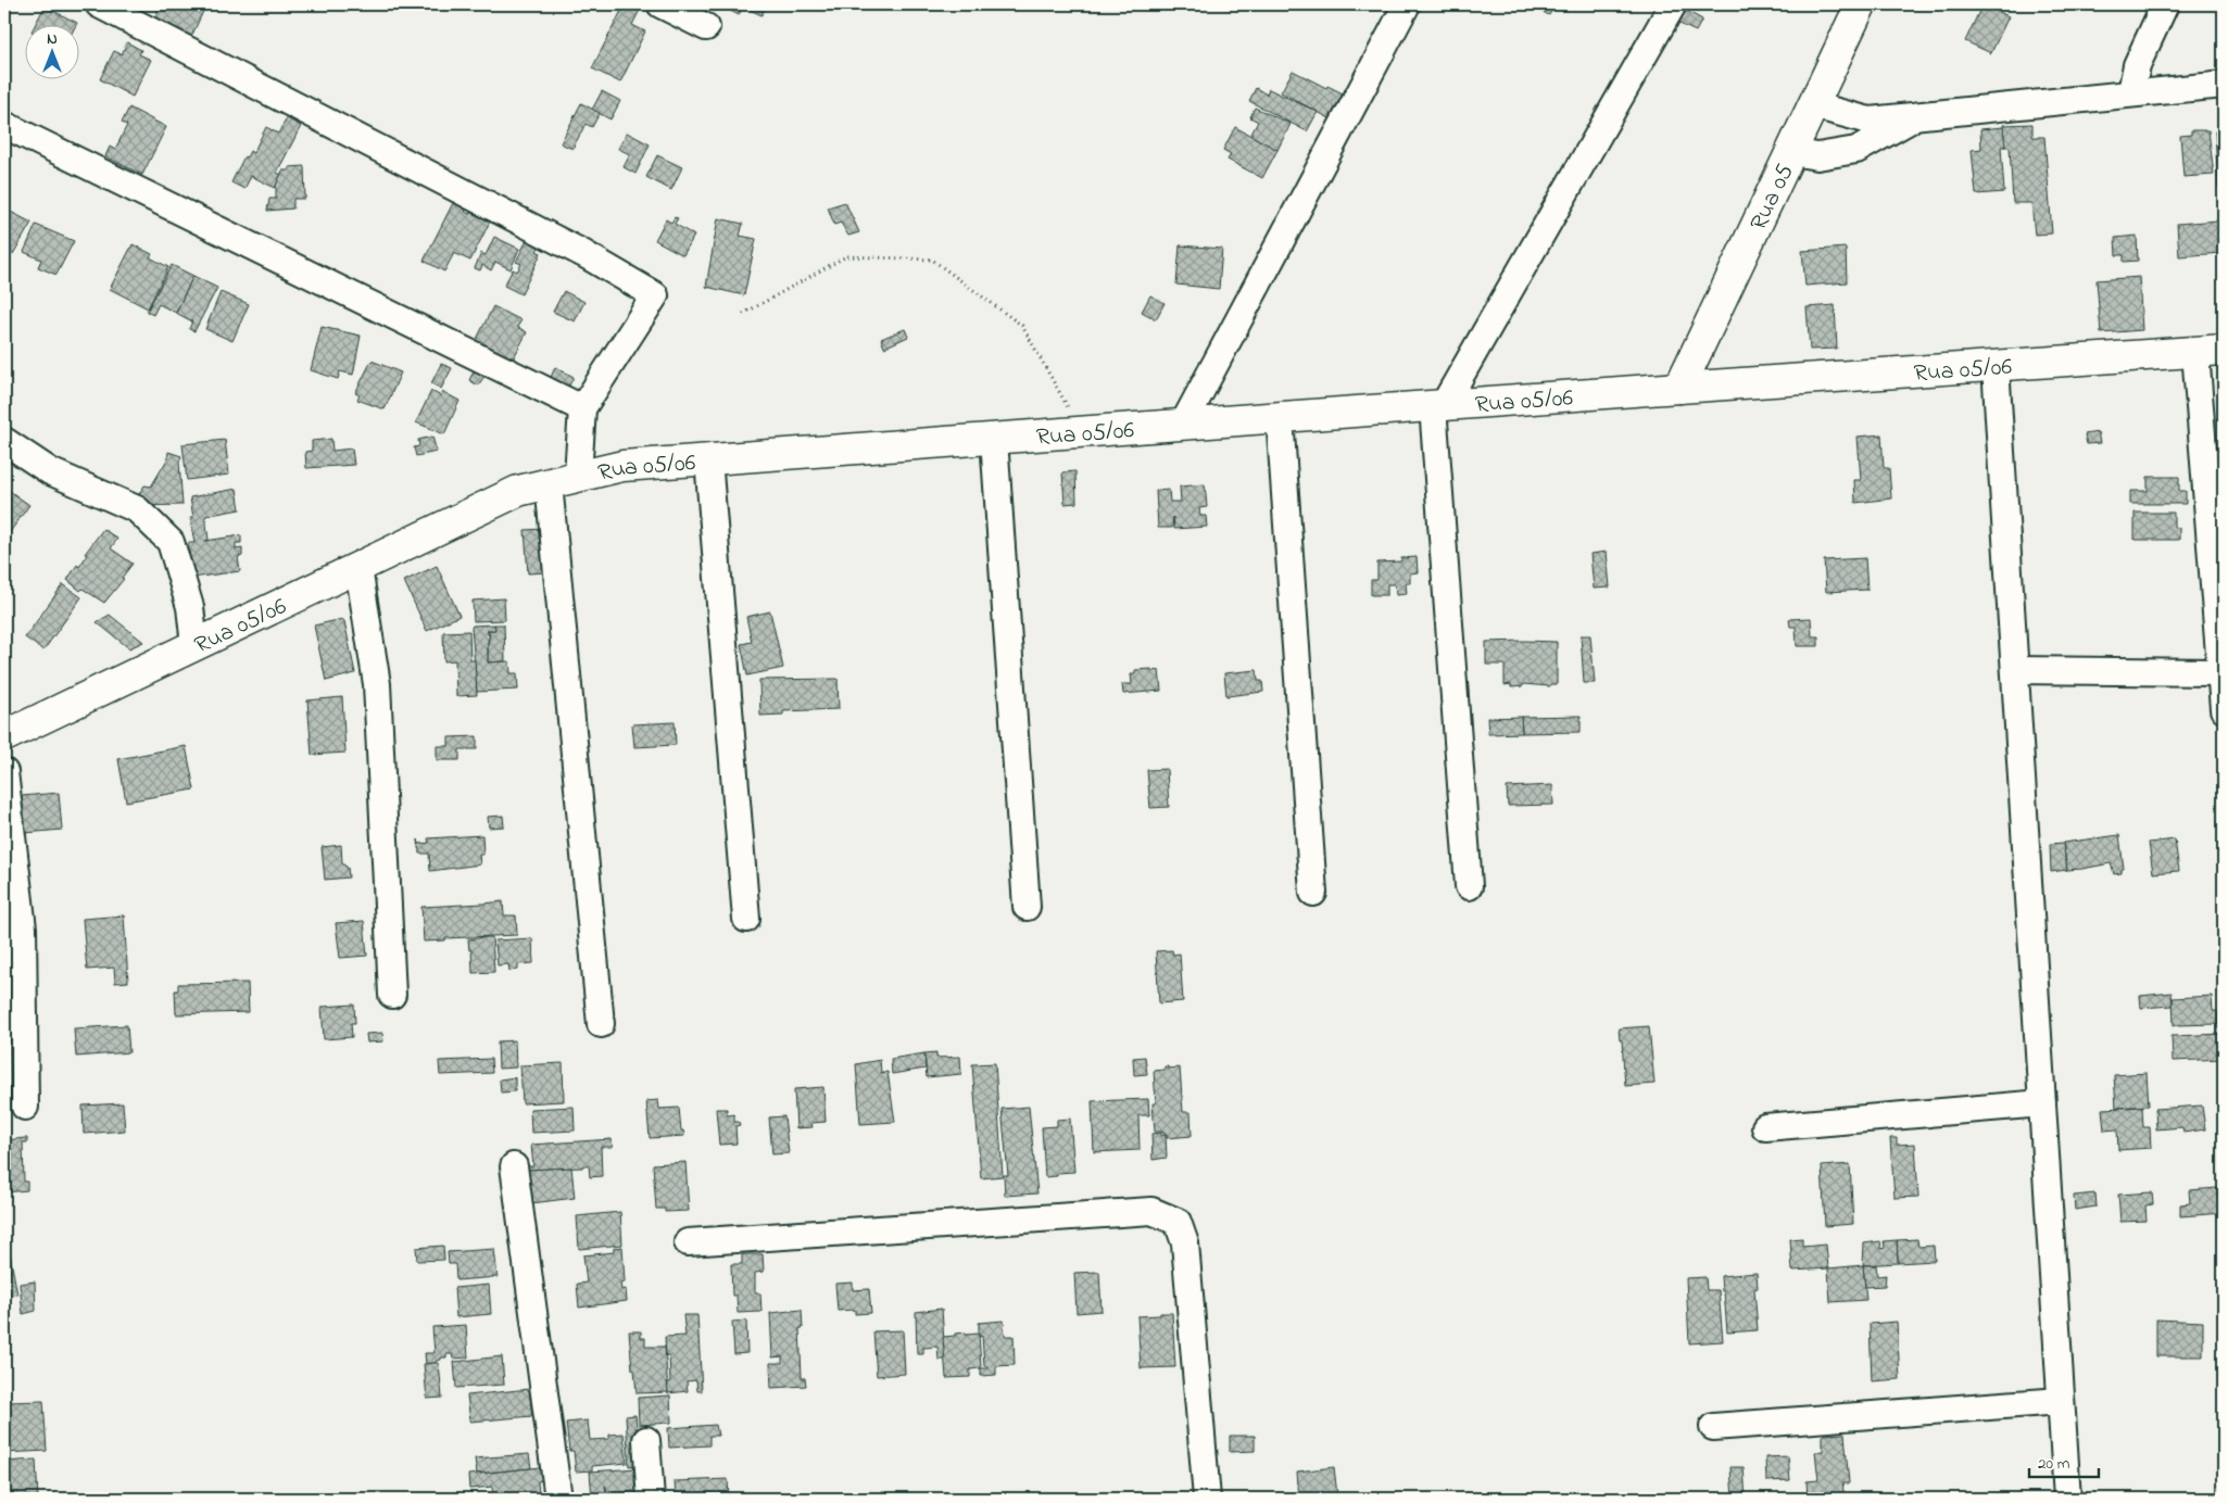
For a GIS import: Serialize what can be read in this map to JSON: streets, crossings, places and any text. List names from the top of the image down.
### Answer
{
  "streets": {
    "street": ["Rua 05", "Rua 05/06"]
  },
  "crossings": [
    ["Rua 05", "Rua 05/06"]
  ],
  "scale_bar": "20 m",
  "north": "top"
}
